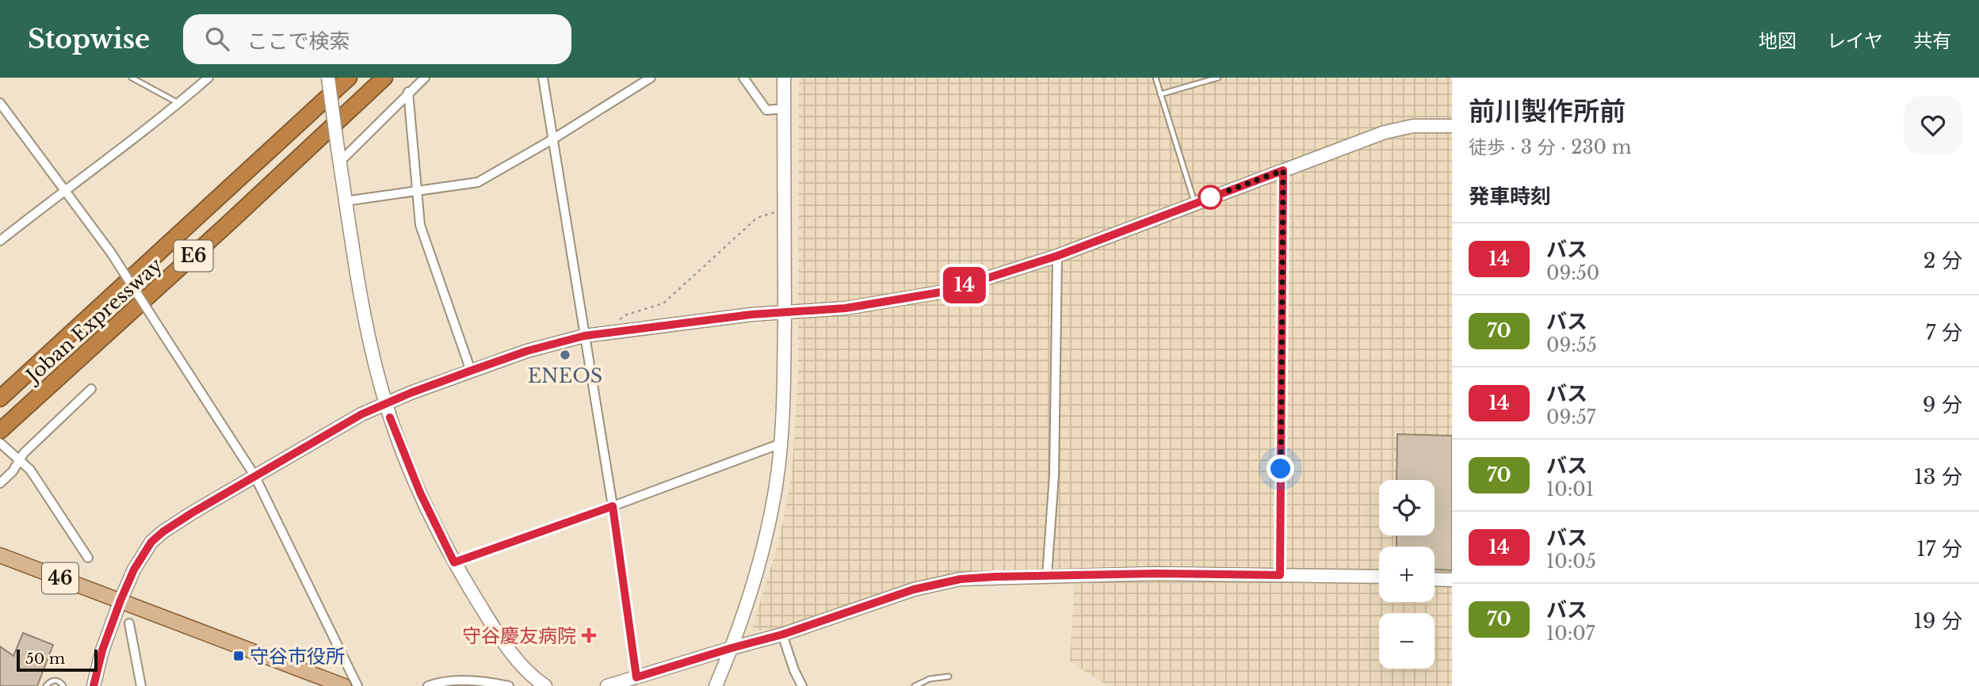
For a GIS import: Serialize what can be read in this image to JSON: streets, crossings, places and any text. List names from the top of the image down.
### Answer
{
  "streets": {
    "highway": ["E6", "Joban Expressway"],
    "main road": ["46"]
  },
  "places": {
    "other": ["ENEOS"],
    "health": ["守谷慶友病院"],
    "transit": ["守谷市役所"]
  },
  "lines": ["bus line 14"],
  "scale_bar": "50 m",
  "page": {
    "header": "Stopwise",
    "search": "ここで検索",
    "nav": ["地図", "レイヤ", "共有"],
    "on_map": "14",
    "heading": [
      ["前川製作所前", "徒歩 · 3 分 · 230 m"],
      "発車時刻"
    ],
    "list": [
      {
        "mark": "14",
        "name": "バス",
        "note": "09:50",
        "value": "2 分"
      },
      {
        "mark": "70",
        "name": "バス",
        "note": "09:55",
        "value": "7 分"
      },
      {
        "mark": "14",
        "name": "バス",
        "note": "09:57",
        "value": "9 分"
      },
      {
        "mark": "70",
        "name": "バス",
        "note": "10:01",
        "value": "13 分"
      },
      {
        "mark": "14",
        "name": "バス",
        "note": "10:05",
        "value": "17 分"
      },
      {
        "mark": "70",
        "name": "バス",
        "note": "10:07",
        "value": "19 分"
      }
    ],
    "map_buttons": ["+", "−"],
    "scale": "50 m"
  }
}
